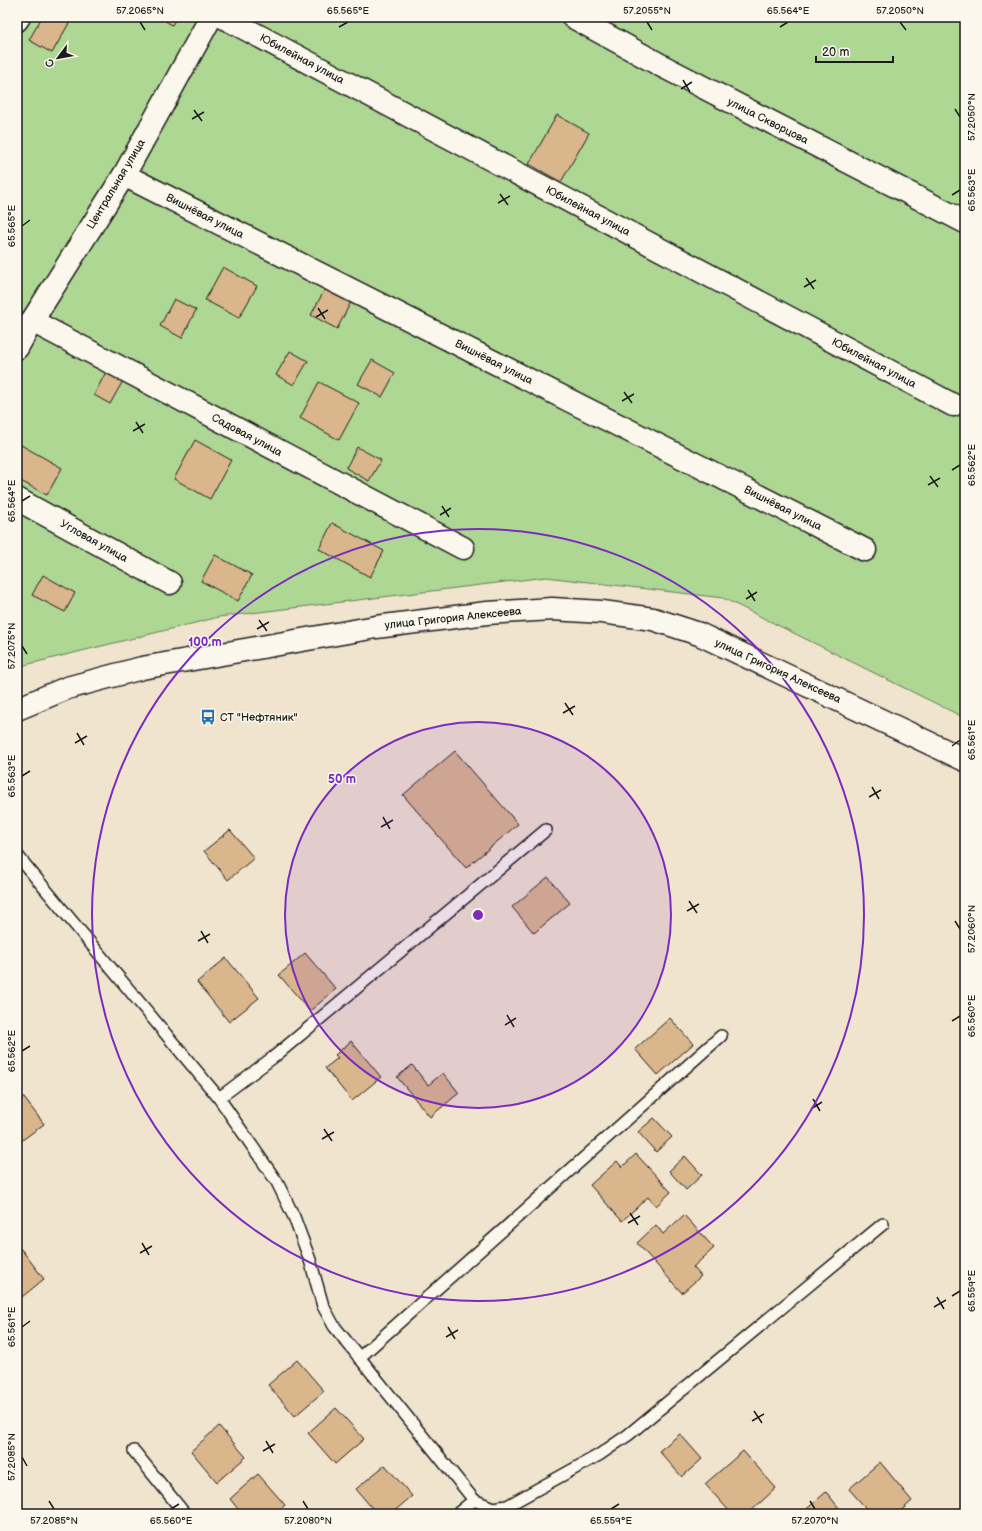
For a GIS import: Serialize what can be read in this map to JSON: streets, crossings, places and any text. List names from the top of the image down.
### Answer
{
  "streets": {
    "street": [
      "Юбилейная улица",
      "улица Скворцова",
      "Центральная улица",
      "Вишнёвая улица",
      "Садовая улица",
      "Угловая улица",
      "улица Григория Алексеева"
    ]
  },
  "crossings": [
    ["Центральная улица", "Вишнёвая улица"],
    ["Центральная улица", "Садовая улица"]
  ],
  "places": {
    "bus stop": ["СТ \"Нефтяник\""]
  },
  "scale_bar": "20 m",
  "north": "bottom left",
  "coordinates": [
    "57.2065°N",
    "65.565°E",
    "57.2055°N",
    "65.564°E",
    "57.2050°N",
    "65.563°E",
    "65.562°E",
    "57.2075°N",
    "65.561°E",
    "57.2060°N",
    "65.560°E",
    "65.559°E",
    "57.2085°N",
    "57.2080°N",
    "57.2070°N"
  ],
  "rings": ["100 m", "50 m"]
}
